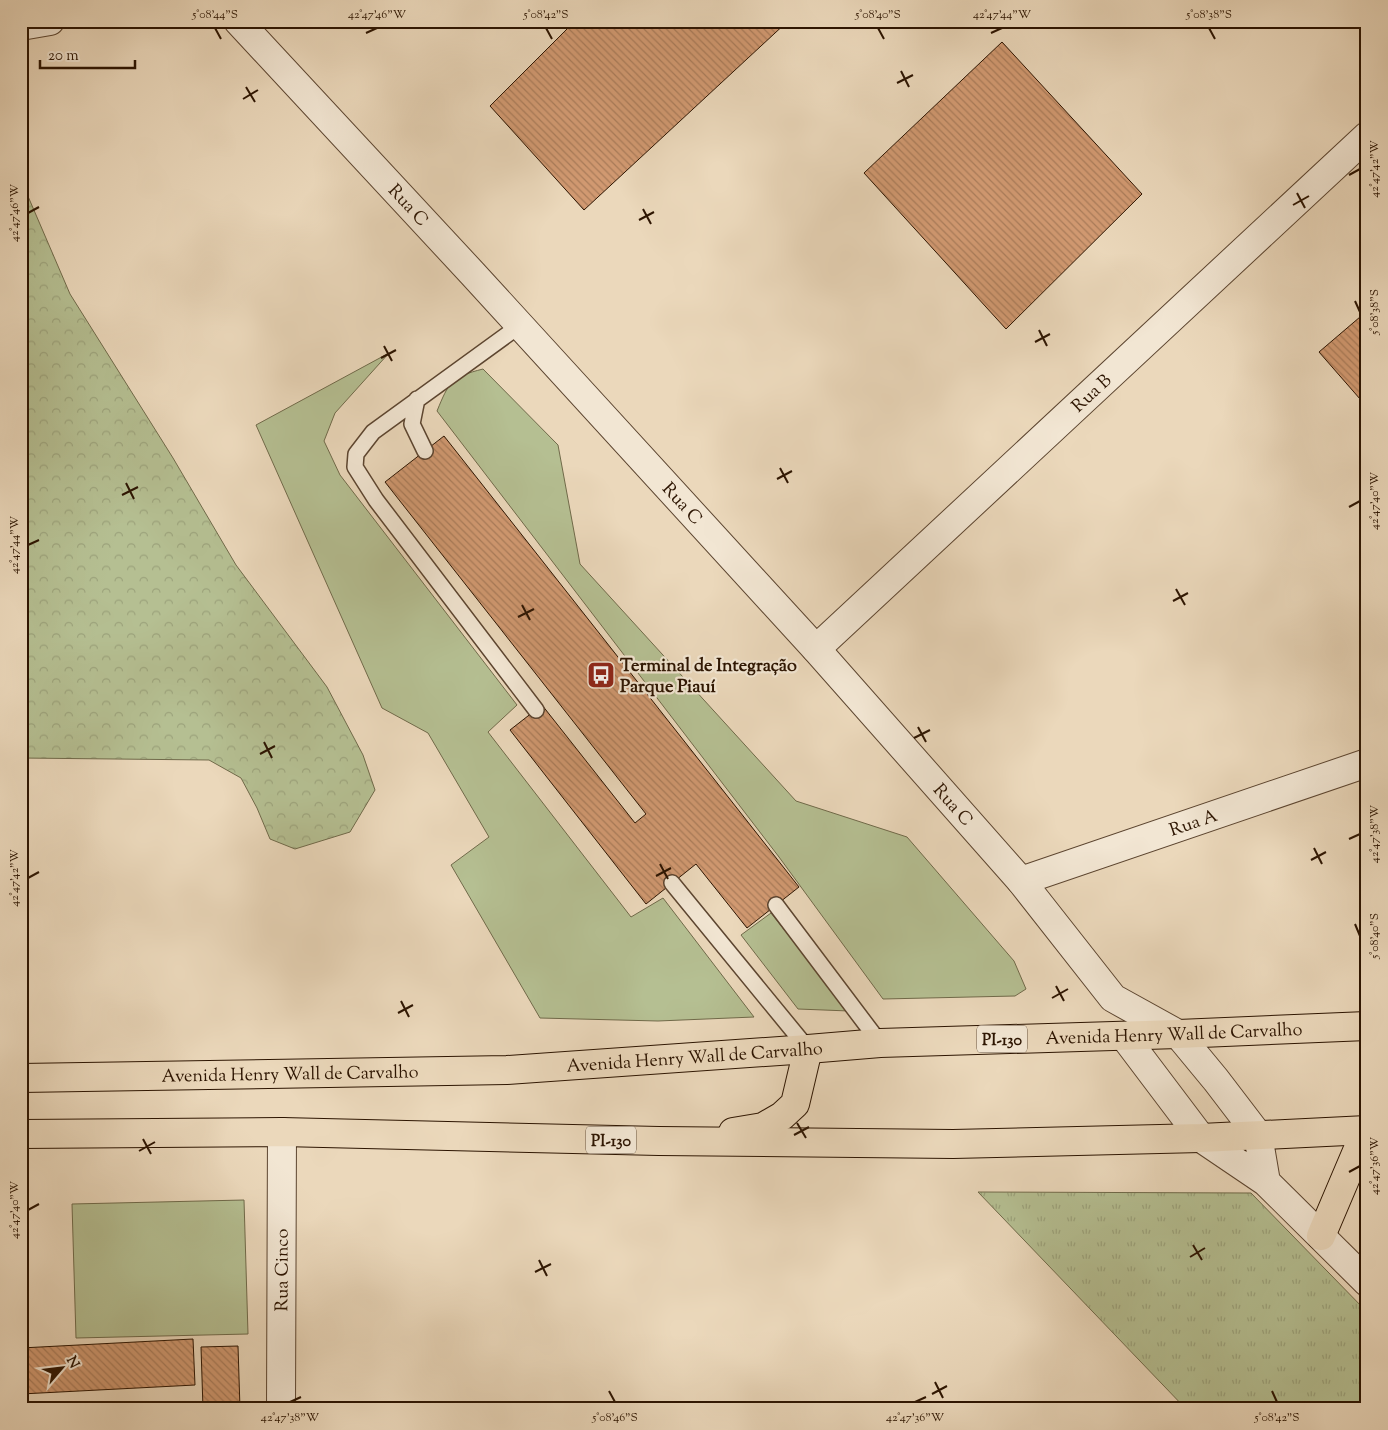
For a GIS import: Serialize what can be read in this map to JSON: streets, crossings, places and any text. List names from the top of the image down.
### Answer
{
  "streets": {
    "main road": ["Avenida Henry Wall de Carvalho", "PI-130"],
    "street": [
      "Rua C",
      "Rua B",
      "Rua A",
      "Rua Cinco"
    ]
  },
  "crossings": [
    ["Rua C", "Rua B"],
    ["Rua C", "Rua A"],
    ["Rua C", "Avenida Henry Wall de Carvalho"],
    ["PI-130", "Rua Cinco"]
  ],
  "places": {
    "bus stop": ["Terminal de Integração Parque Piauí"]
  },
  "scale_bar": "20 m",
  "north": "top right",
  "coordinates": [
    "5°08'44\"S",
    "42°47'46\"W",
    "5°08'42\"S",
    "5°08'40\"S",
    "42°47'44\"W",
    "5°08'38\"S",
    "42°47'42\"W",
    "42°47'40\"W",
    "42°47'38\"W",
    "42°47'36\"W",
    "5°08'46\"S"
  ]
}
